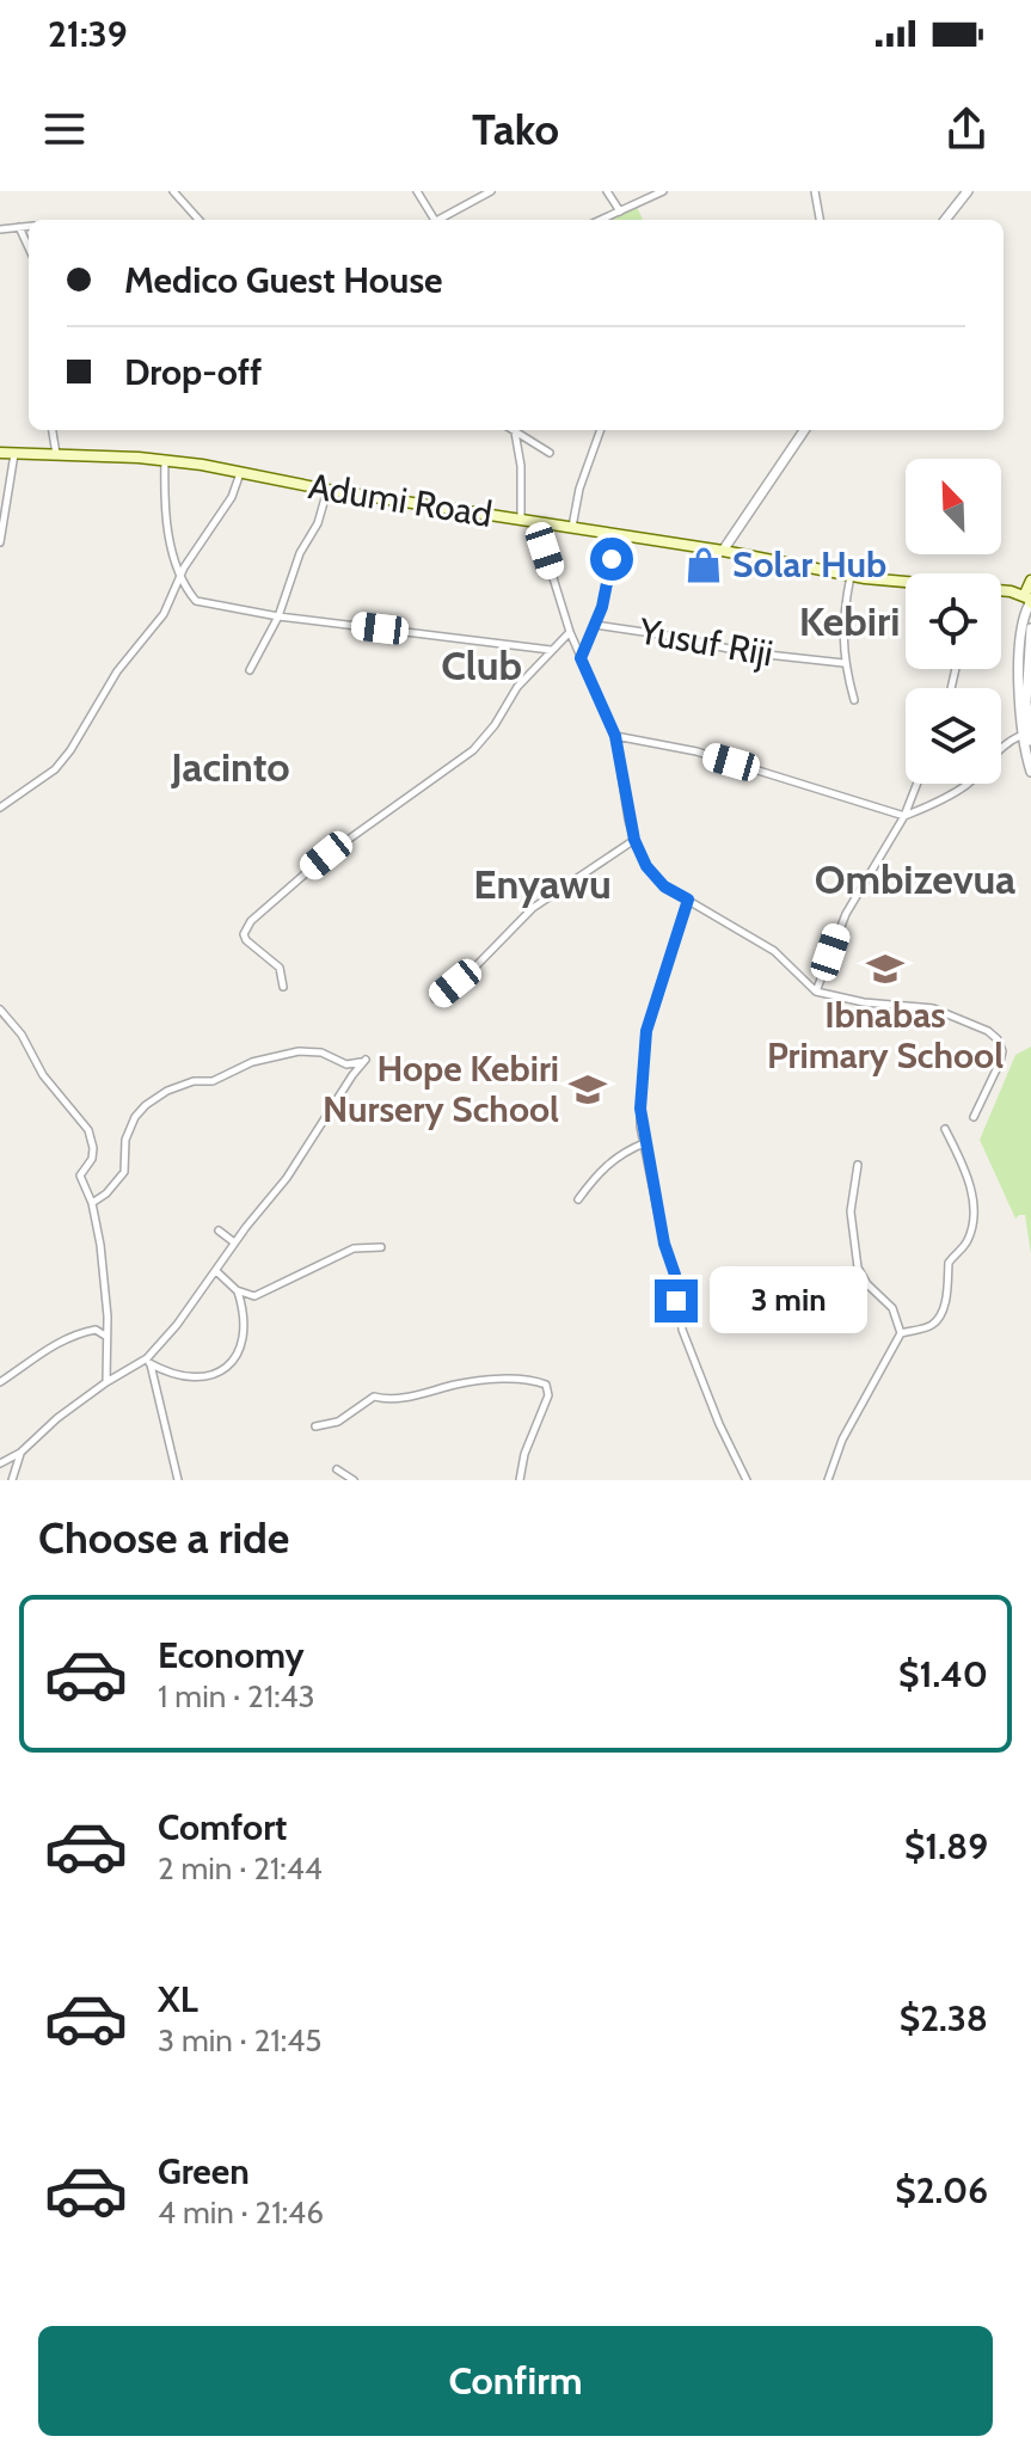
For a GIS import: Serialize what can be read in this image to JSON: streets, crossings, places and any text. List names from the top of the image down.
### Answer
{
  "streets": {
    "main road": ["Adumi Road"],
    "street": ["Yusuf Riji"]
  },
  "districts": [
    "Kebiri",
    "Club",
    "Jacinto",
    "Ombizevua",
    "Enyawu"
  ],
  "places": {
    "shop": ["Solar Hub"],
    "school or university": ["Ibnabas Primary School", "Hope Kebiri Nursery School"]
  },
  "north": "top left",
  "page": {
    "status": "21:39",
    "header": "Tako",
    "banner": ["Medico Guest House", "Drop-off"],
    "bubble": "3 min",
    "heading": "Choose a ride",
    "list": [
      {
        "name": "Economy",
        "note": "1 min · 21:43",
        "value": "$1.40"
      },
      {
        "name": "Comfort",
        "note": "2 min · 21:44",
        "value": "$1.89"
      },
      {
        "name": "XL",
        "note": "3 min · 21:45",
        "value": "$2.38"
      },
      {
        "name": "Green",
        "note": "4 min · 21:46",
        "value": "$2.06"
      }
    ],
    "buttons": "Confirm"
  }
}
